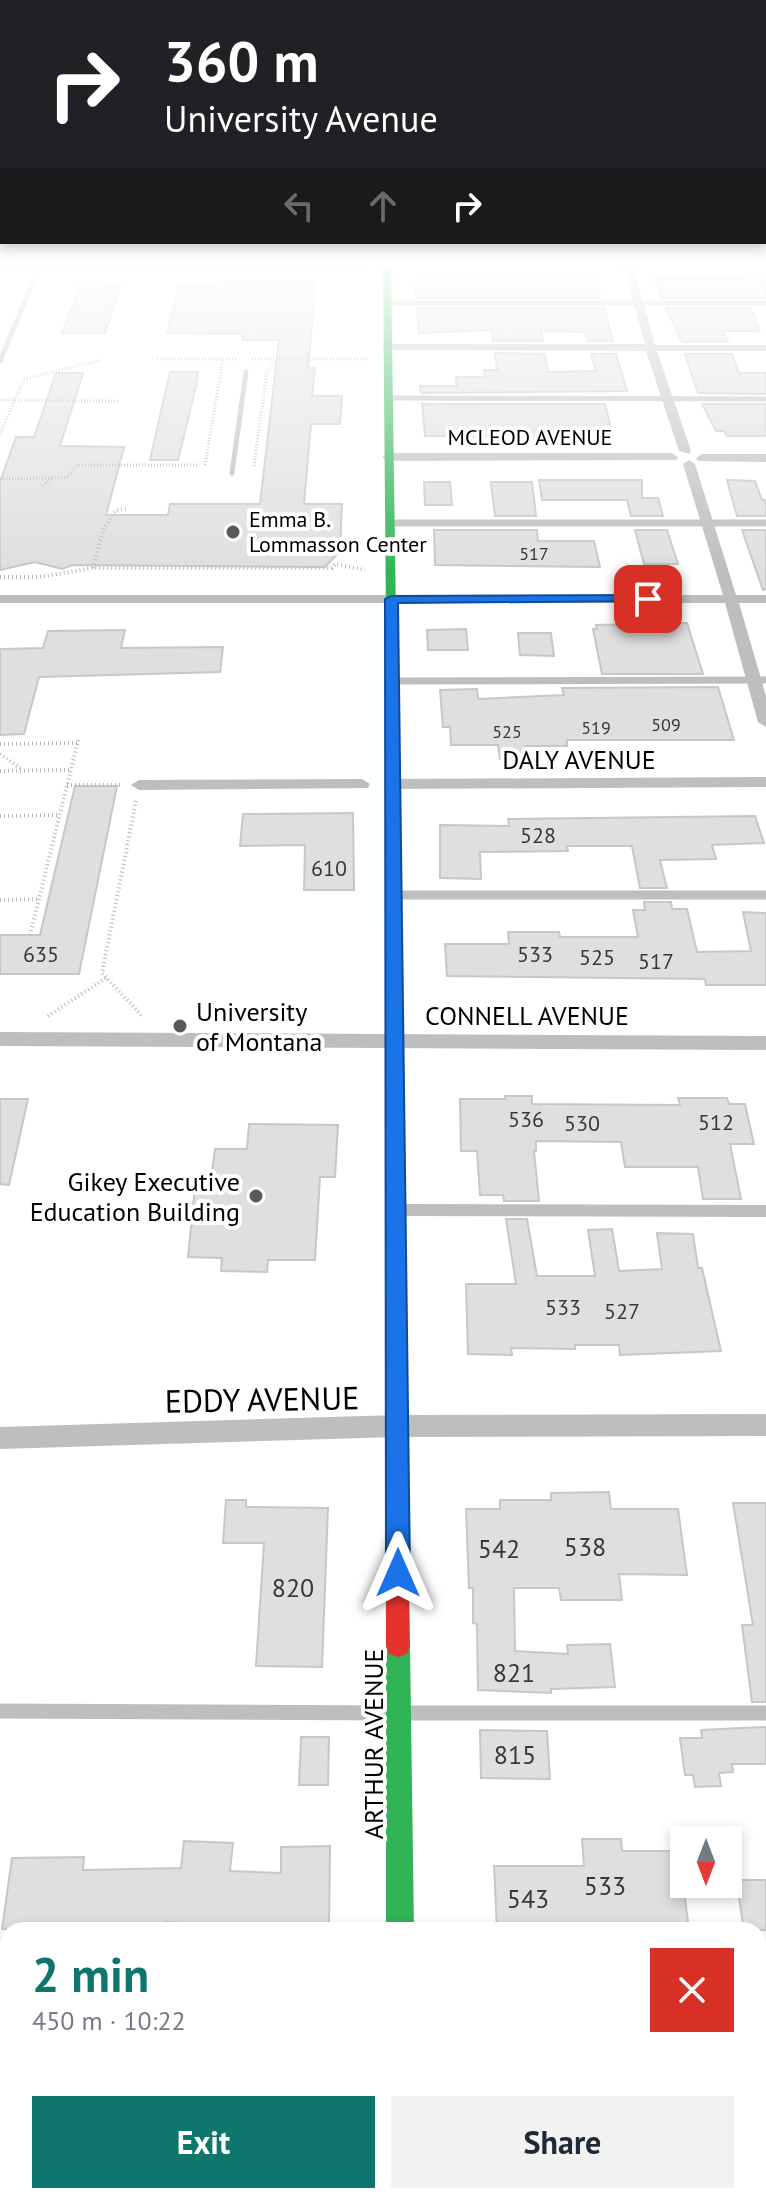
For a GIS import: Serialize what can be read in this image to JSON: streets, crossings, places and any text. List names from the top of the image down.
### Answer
{
  "streets": {
    "main road": ["ARTHUR AVENUE"],
    "street": [
      "MCLEOD AVENUE",
      "DALY AVENUE",
      "CONNELL AVENUE",
      "EDDY AVENUE"
    ]
  },
  "crossings": [
    ["MCLEOD AVENUE", "ARTHUR AVENUE"],
    ["DALY AVENUE", "ARTHUR AVENUE"],
    ["CONNELL AVENUE", "ARTHUR AVENUE"],
    ["EDDY AVENUE", "ARTHUR AVENUE"]
  ],
  "places": ["Emma B. Lommasson Center", "University of Montana", "Gikey Executive Education Building"],
  "house_numbers": [
    "517",
    "509",
    "519",
    "525",
    "528",
    "610",
    "635",
    "533",
    "525",
    "517",
    "536",
    "512",
    "530",
    "533",
    "527",
    "538",
    "542",
    "820",
    "821",
    "815",
    "533",
    "543"
  ],
  "north": "bottom",
  "page": {
    "turn": ["360 m", "University Avenue"],
    "heading": ["2 min", "450 m · 10:22"],
    "buttons": ["Exit", "Share"]
  }
}
